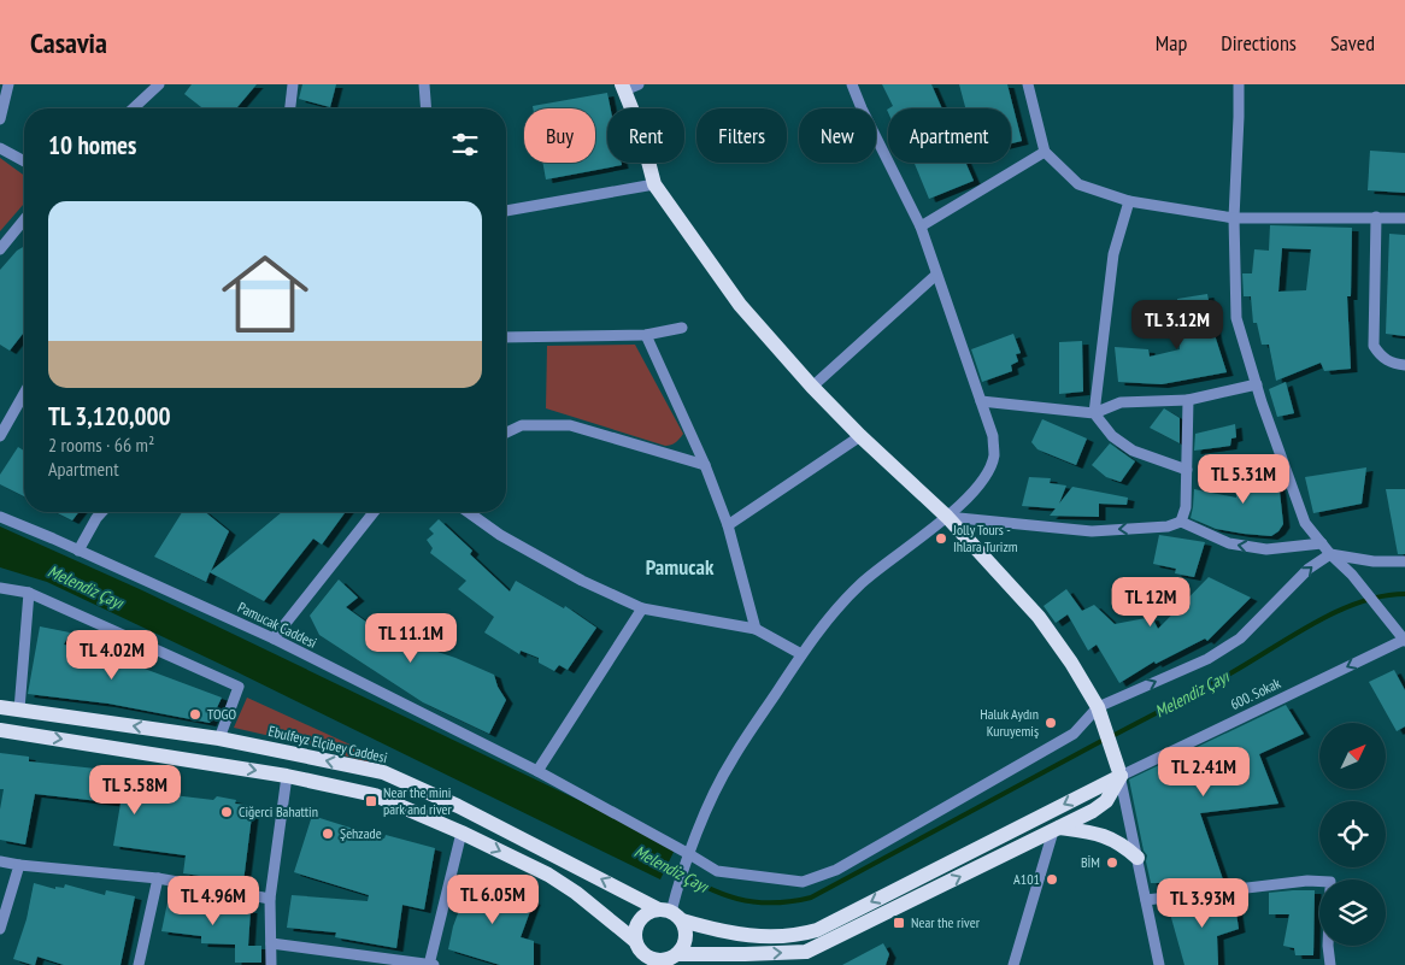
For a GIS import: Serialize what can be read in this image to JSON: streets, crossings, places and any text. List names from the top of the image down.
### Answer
{
  "streets": {
    "main road": ["Ebulfeyz Elçibey Caddesi"],
    "street": ["Pamucak Caddesi", "600. Sokak"]
  },
  "crossings": [
    ["600. Sokak", "Ebulfeyz Elçibey Caddesi"]
  ],
  "districts": ["Pamucak"],
  "water": ["Melendiz Çayı"],
  "places": {
    "other": [
      "Jolly Tours - Ihlara Turizm",
      "TOGO",
      "Haluk Aydın Kuruyemiş",
      "Ciğerci Bahattin",
      "Şehzade",
      "BİM",
      "A101"
    ],
    "transit": ["Near the mini park and river", "Near the river"]
  },
  "north": "top right",
  "page": {
    "header": "Casavia",
    "nav": ["Map", "Directions", "Saved"],
    "chip": [
      "Buy",
      "Rent",
      "Filters",
      "New",
      "Apartment"
    ],
    "heading": "10 homes",
    "list": [
      {
        "name": "TL 3,120,000",
        "note": "2 rooms · 66 m² · Apartment"
      }
    ],
    "price": [
      "TL 3.12M",
      "TL 5.31M",
      "TL 12M",
      "TL 11.1M",
      "TL 4.02M",
      "TL 2.41M",
      "TL 5.58M",
      "TL 6.05M",
      "TL 4.96M",
      "TL 3.93M"
    ]
  }
}
